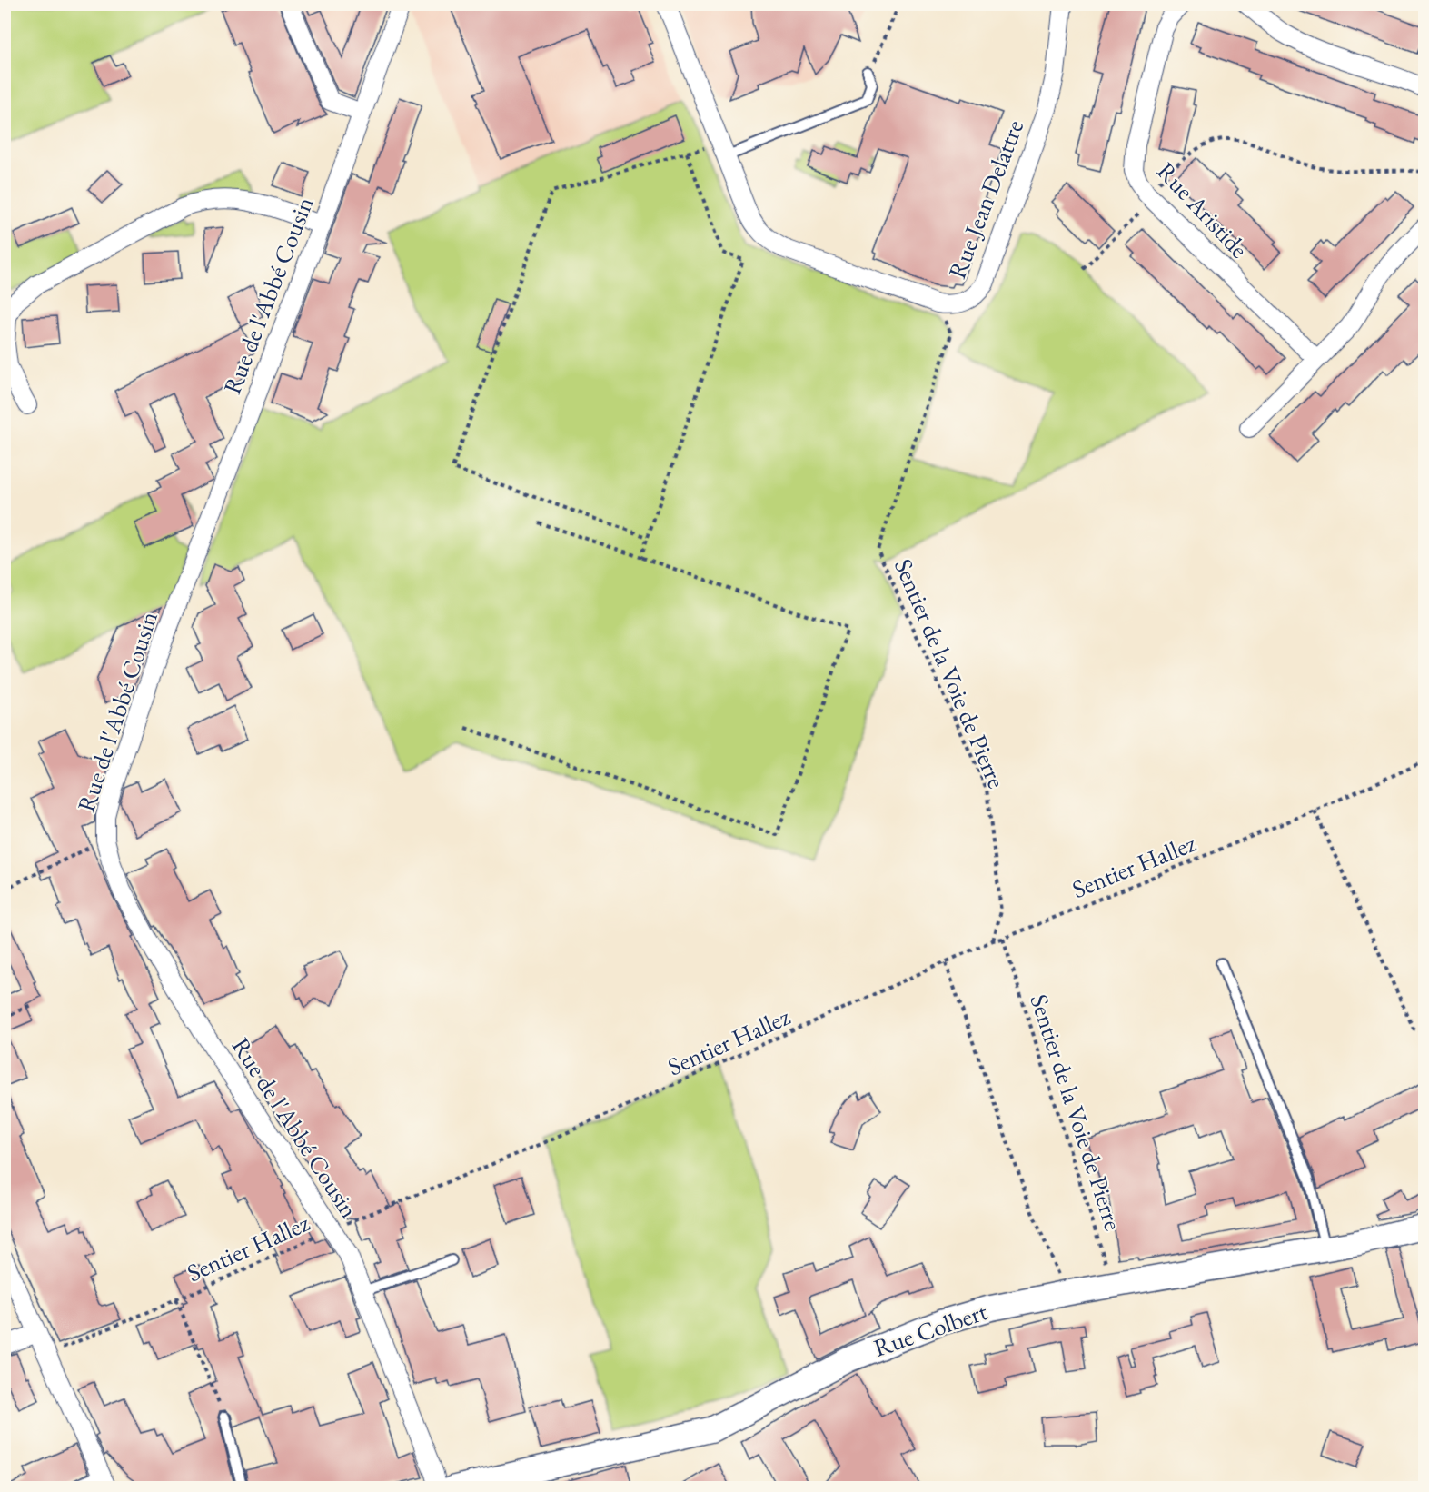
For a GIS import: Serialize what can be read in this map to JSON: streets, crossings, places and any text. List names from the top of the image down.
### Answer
{
  "streets": {
    "main road": ["Rue Colbert"],
    "street": ["Rue Jean Delattre", "Rue Aristide", "Rue de l'Abbé Cousin"],
    "path": ["Sentier de la Voie de Pierre", "Sentier Hallez"]
  },
  "crossings": [
    ["Rue Jean Delattre", "Sentier de la Voie de Pierre"],
    ["Rue de l'Abbé Cousin", "Sentier Hallez"],
    ["Sentier de la Voie de Pierre", "Sentier Hallez"],
    ["Sentier de la Voie de Pierre", "Rue Colbert"]
  ]
}
